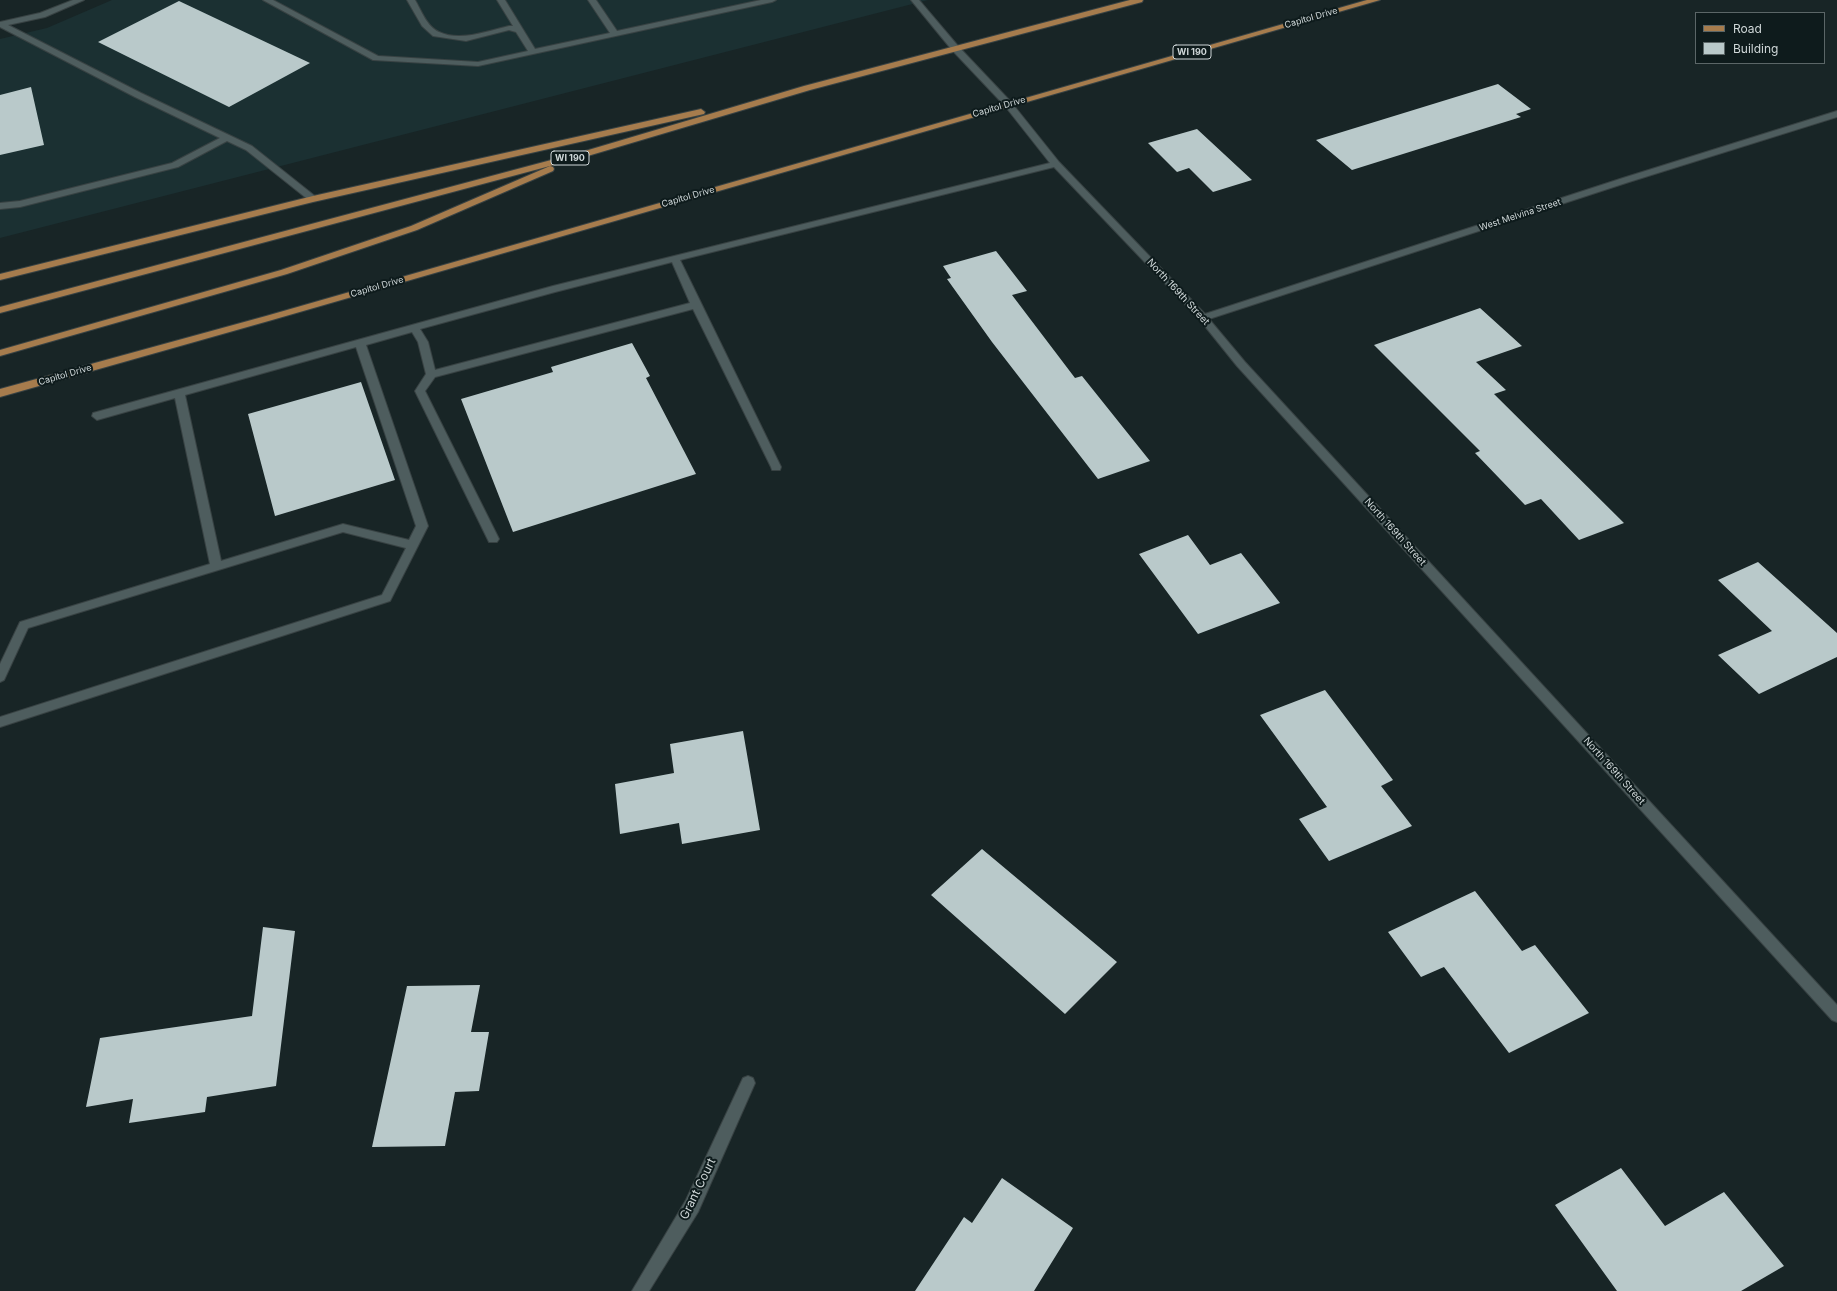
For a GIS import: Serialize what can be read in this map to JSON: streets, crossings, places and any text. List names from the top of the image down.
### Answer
{
  "streets": {
    "main road": ["Capitol Drive", "WI 190"],
    "street": ["West Melvina Street", "North 169th Street", "Grant Court"]
  },
  "crossings": [
    ["Capitol Drive", "North 169th Street"],
    ["WI 190", "North 169th Street"],
    ["West Melvina Street", "North 169th Street"]
  ],
  "legend": ["Road", "Building"]
}
